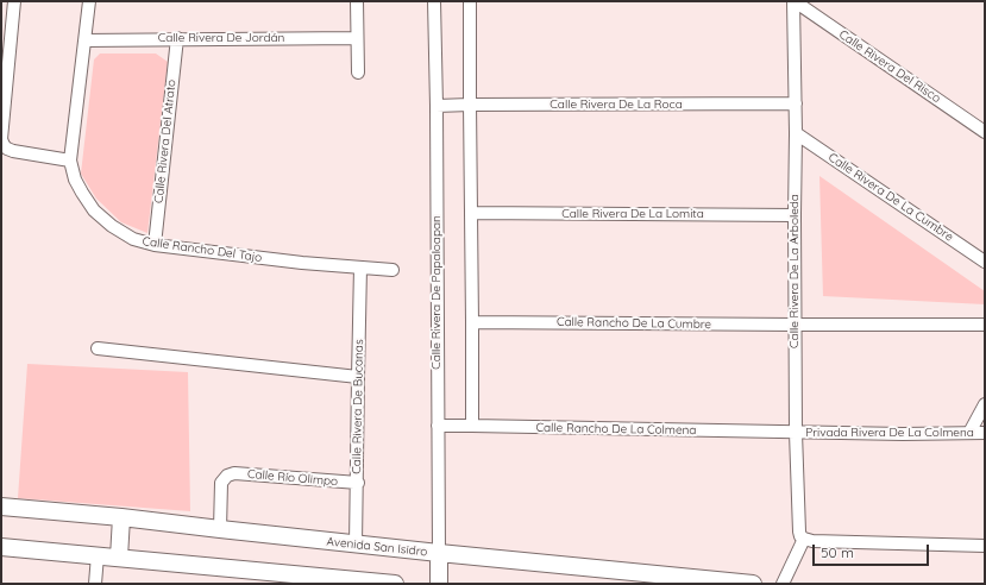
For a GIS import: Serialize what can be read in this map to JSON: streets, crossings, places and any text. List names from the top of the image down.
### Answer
{
  "streets": {
    "street": [
      "Calle Rivera De Jordán",
      "Calle Rivera Del Risco",
      "Calle Rivera De La Roca",
      "Calle Rivera Del Atrato",
      "Calle Rivera De La Cumbre",
      "Calle Rivera De La Lomita",
      "Calle Rancho Del Tajo",
      "Calle Rivera De La Arboleda",
      "Calle Rivera De Papaloapan",
      "Calle Rancho De La Cumbre",
      "Calle Rivera De Bucanas",
      "Calle Rancho De La Colmena",
      "Privada Rivera De La Colmena",
      "Calle Río Olimpo",
      "Avenida San Isidro"
    ]
  },
  "crossings": [
    ["Calle Rivera De Jordán", "Calle Rivera Del Atrato"],
    ["Calle Rivera De Jordán", "Calle Rancho Del Tajo"],
    ["Calle Rivera Del Risco", "Calle Rivera De La Arboleda"],
    ["Calle Rivera De La Roca", "Calle Rivera De La Arboleda"],
    ["Calle Rivera De La Roca", "Calle Rivera De Papaloapan"],
    ["Calle Rivera Del Atrato", "Calle Rancho Del Tajo"],
    ["Calle Rivera De La Cumbre", "Calle Rivera De La Arboleda"],
    ["Calle Rivera De La Lomita", "Calle Rivera De La Arboleda"],
    ["Calle Rancho Del Tajo", "Calle Rivera De Bucanas"],
    ["Calle Rivera De La Arboleda", "Calle Rancho De La Cumbre"],
    ["Calle Rivera De La Arboleda", "Calle Rancho De La Colmena"],
    ["Calle Rivera De La Arboleda", "Privada Rivera De La Colmena"],
    ["Calle Rivera De Papaloapan", "Calle Rancho De La Colmena"],
    ["Calle Rivera De Papaloapan", "Avenida San Isidro"],
    ["Calle Rivera De Bucanas", "Calle Río Olimpo"],
    ["Calle Rivera De Bucanas", "Avenida San Isidro"],
    ["Calle Rancho De La Colmena", "Privada Rivera De La Colmena"],
    ["Calle Río Olimpo", "Avenida San Isidro"]
  ],
  "scale_bar": "50 m"
}
